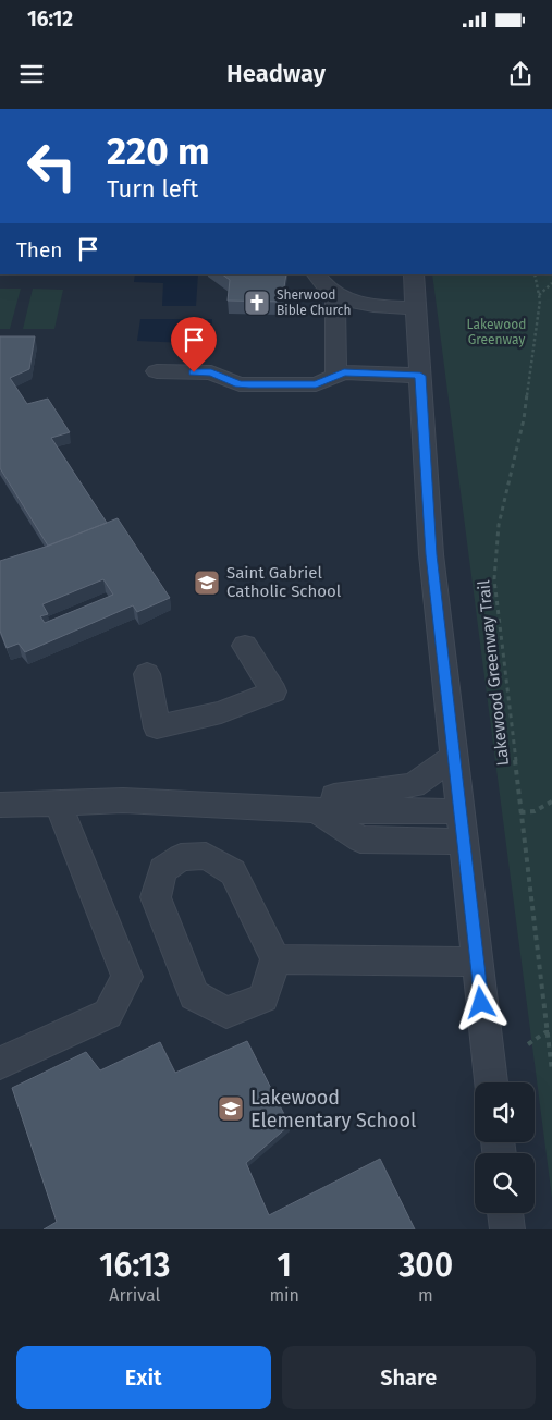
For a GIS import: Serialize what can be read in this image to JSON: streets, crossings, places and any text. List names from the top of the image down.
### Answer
{
  "streets": {
    "path": ["Lakewood Greenway Trail"]
  },
  "parks": ["Lakewood Greenway"],
  "places": {
    "church": ["Sherwood Bible Church"],
    "school or university": ["Saint Gabriel Catholic School", "Lakewood Elementary School"]
  },
  "page": {
    "status": "16:12",
    "header": "Headway",
    "turn": ["220 m", "Turn left"],
    "then": "Then",
    "eta": [
      "16:13",
      "Arrival",
      "1",
      "min",
      "300",
      "m"
    ],
    "buttons": ["Exit", "Share"]
  }
}
